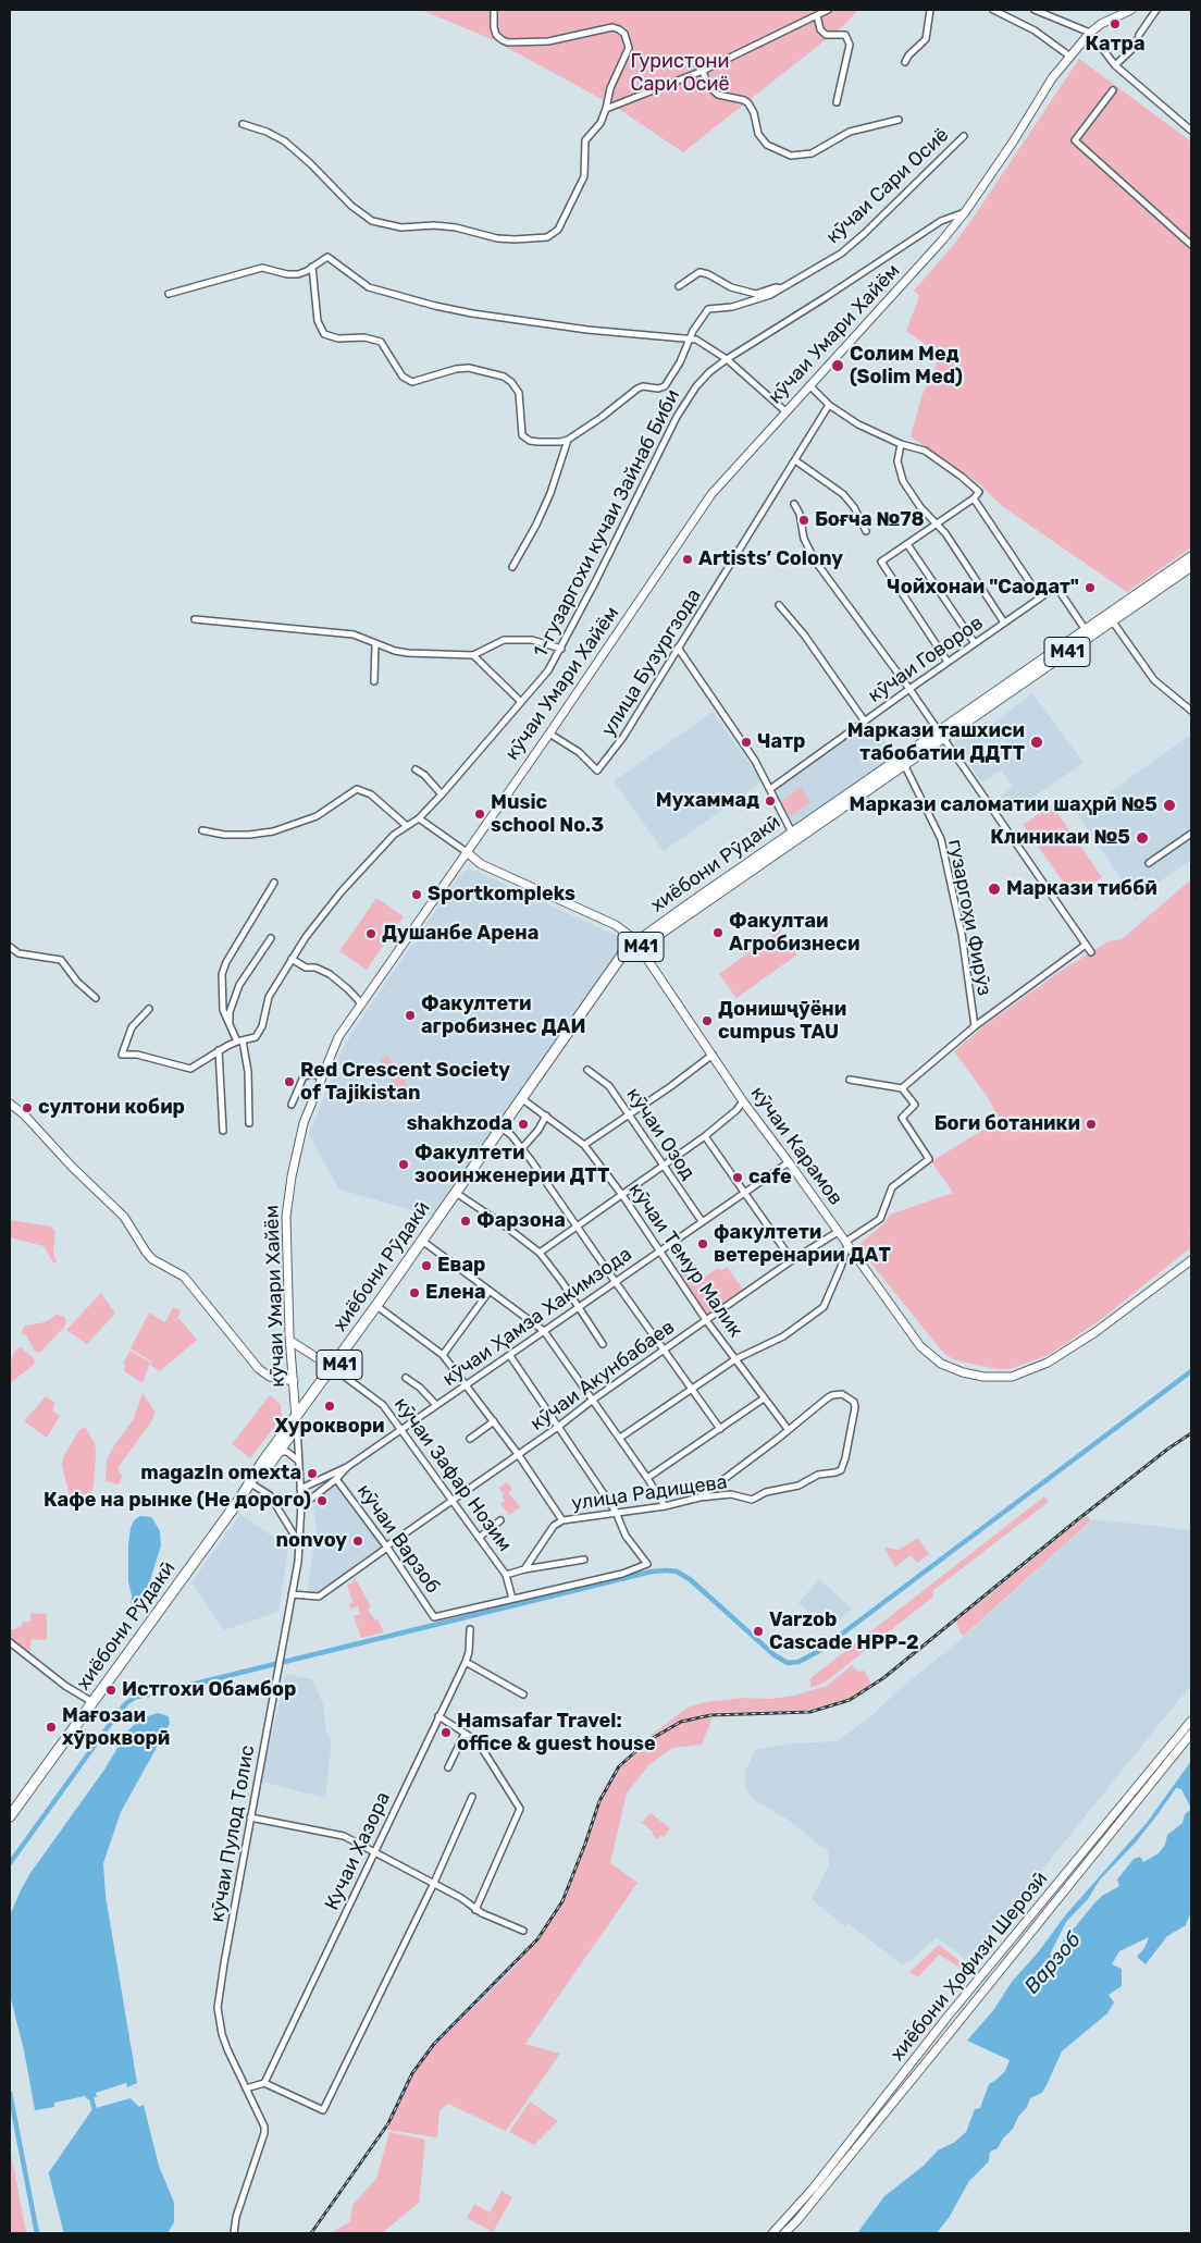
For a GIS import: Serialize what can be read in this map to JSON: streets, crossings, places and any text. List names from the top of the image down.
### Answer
{
  "streets": {
    "highway": ["M41", "хиёбони Рӯдакӣ"],
    "main road": [
      "кӯчаи Умари Хайём",
      "кӯчаи Карамов",
      "кӯчаи Зафар Нозим",
      "хиёбони Ҳофизи Шерозӣ"
    ],
    "street": [
      "кӯчаи Сари Осиё",
      "1-гузаргохи кучаи Зайнаб Биби",
      "кӯчаи Говоров",
      "улица Бузургзода",
      "гузаргоҳи Фирӯз",
      "кӯчаи Озод",
      "кӯчаи Темур Малик",
      "кӯчаи Ҳамза Хакимзода",
      "кӯчаи Акунбабаев",
      "улица Радищева",
      "кӯчаи Варзоб",
      "кӯчаи Пулод Толис",
      "Кучаи Хазора"
    ]
  },
  "crossings": [
    ["кӯчаи Умари Хайём", "1-гузаргохи кучаи Зайнаб Биби"],
    ["кӯчаи Умари Хайём", "улица Бузургзода"],
    ["кӯчаи Умари Хайём", "хиёбони Рӯдакӣ"],
    ["кӯчаи Умари Хайём", "кӯчаи Карамов"],
    ["кӯчаи Умари Хайём", "кӯчаи Зафар Нозим"],
    ["кӯчаи Умари Хайём", "кӯчаи Пулод Толис"],
    ["M41", "хиёбони Рӯдакӣ"],
    ["M41", "гузаргоҳи Фирӯз"],
    ["M41", "кӯчаи Карамов"],
    ["M41", "кӯчаи Темур Малик"],
    ["M41", "кӯчаи Зафар Нозим"],
    ["хиёбони Рӯдакӣ", "гузаргоҳи Фирӯз"],
    ["хиёбони Рӯдакӣ", "кӯчаи Зафар Нозим"],
    ["хиёбони Рӯдакӣ", "кӯчаи Пулод Толис"],
    ["кӯчаи Озод", "кӯчаи Ҳамза Хакимзода"],
    ["кӯчаи Карамов", "кӯчаи Ҳамза Хакимзода"],
    ["кӯчаи Карамов", "кӯчаи Акунбабаев"],
    ["кӯчаи Темур Малик", "кӯчаи Ҳамза Хакимзода"],
    ["кӯчаи Темур Малик", "кӯчаи Акунбабаев"],
    ["кӯчаи Темур Малик", "улица Радищева"],
    ["кӯчаи Ҳамза Хакимзода", "кӯчаи Зафар Нозим"],
    ["кӯчаи Ҳамза Хакимзода", "кӯчаи Пулод Толис"],
    ["кӯчаи Акунбабаев", "кӯчаи Зафар Нозим"],
    ["кӯчаи Акунбабаев", "кӯчаи Варзоб"],
    ["кӯчаи Акунбабаев", "кӯчаи Пулод Толис"]
  ],
  "water": ["Варзоб"],
  "parks": ["Гуристони Сари Осиё"],
  "places": [
    "Катра",
    "Солим Мед (Solim Med)",
    "Боғча №78",
    "Artists’ Colony",
    "Чойхонаи \"Саодат\"",
    "Чатр",
    "Маркази ташхиси табобатии ДДТТ",
    "Мухаммад",
    "Маркази саломатии шаҳрӣ №5",
    "Music school No.3",
    "Клиникаи №5",
    "Маркази тиббӣ",
    "Sportkompleks",
    "Факултаи Агробизнеси",
    "Душанбе Арена",
    "Факултети агробизнес ДАИ",
    "Донишҷӯёни cumpus TAU",
    "Red Crescent Society of Tajikistan",
    "султони кобир",
    "shakhzoda",
    "Боги ботаники",
    "Факултети зооинженерии ДТТ",
    "cafe",
    "Фарзона",
    "факултети ветеренарии ДАТ",
    "Евар",
    "Елена",
    "Хуроквори",
    "magazIn omexta",
    "Кафе на рынке (Не дорого)",
    "nonvoy",
    "Varzob Cascade HPP-2",
    "Истгохи Обамбор",
    "Мағозаи хӯрокворӣ",
    "Hamsafar Travel: office & guest house"
  ]
}
